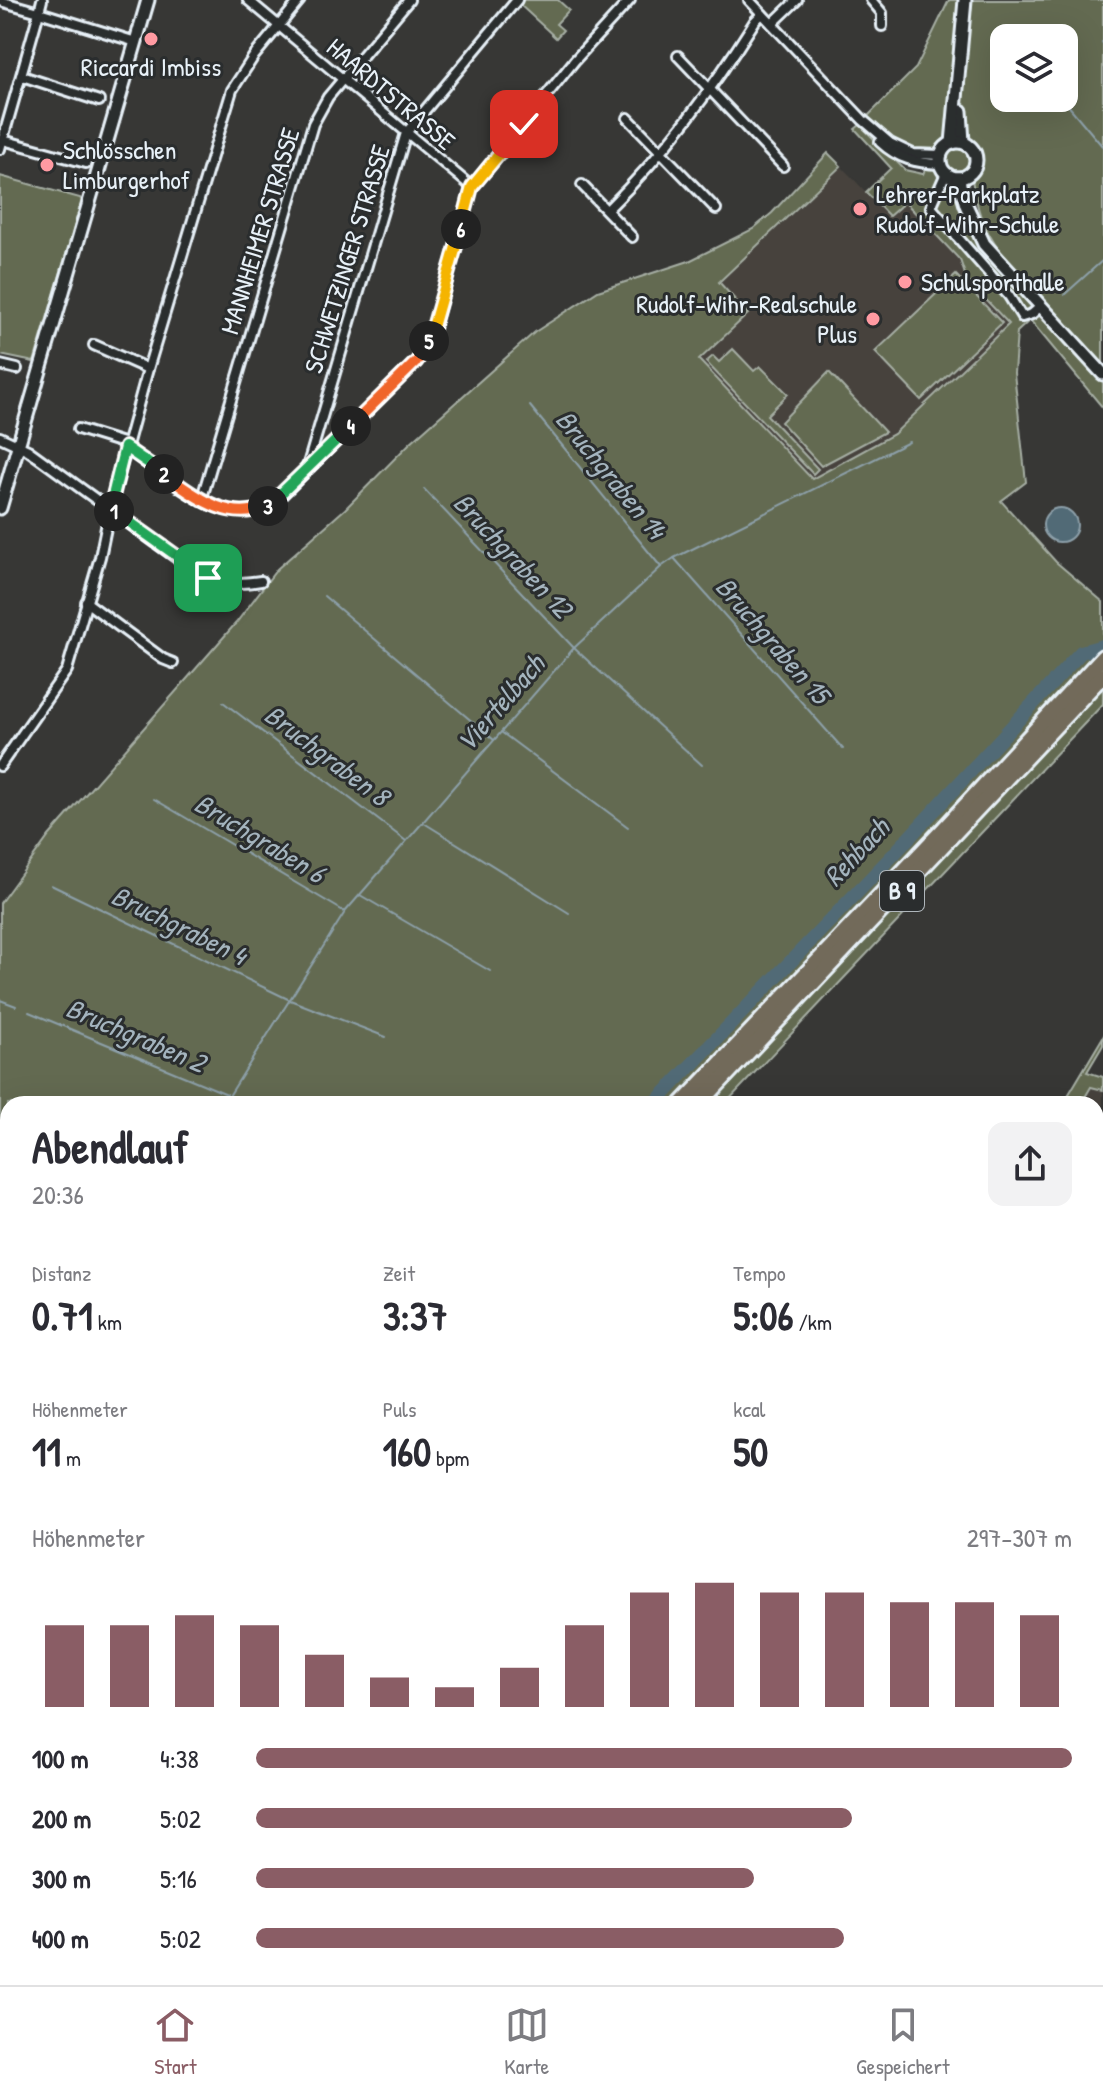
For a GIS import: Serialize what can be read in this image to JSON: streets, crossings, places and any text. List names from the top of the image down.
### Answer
{
  "streets": {
    "highway": ["B 9"],
    "street": ["HAARDTSTRASSE", "MANNHEIMER STRASSE", "SCHWETZINGER STRASSE"]
  },
  "crossings": [
    ["HAARDTSTRASSE", "MANNHEIMER STRASSE"],
    ["HAARDTSTRASSE", "SCHWETZINGER STRASSE"]
  ],
  "water": [
    "Bruchgraben 14",
    "Bruchgraben 12",
    "Bruchgraben 15",
    "Viertelbach",
    "Bruchgraben 8",
    "Bruchgraben 6",
    "Rehbach",
    "Bruchgraben 4",
    "Bruchgraben 2"
  ],
  "places": [
    "Riccardi Imbiss",
    "Schlösschen Limburgerhof",
    "Lehrer-Parkplatz Rudolf-Wihr-Schule",
    "Schulsporthalle",
    "Rudolf-Wihr-Realschule Plus"
  ],
  "page": {
    "pins": [
      "6",
      "5",
      "4",
      "2",
      "3",
      "1"
    ],
    "heading": ["Abendlauf", "20:36"],
    "stats": [
      ["Distanz", "0.71 km"],
      ["Zeit", "3:37"],
      ["Tempo", "5:06 /km"],
      ["Höhenmeter", "11 m"],
      ["Puls", "160 bpm"],
      ["kcal", "50"]
    ],
    "chart": ["Höhenmeter", "297–307 m"],
    "list": [
      {
        "name": "100 m",
        "note": "4:38"
      },
      {
        "name": "200 m",
        "note": "5:02"
      },
      {
        "name": "300 m",
        "note": "5:16"
      },
      {
        "name": "400 m",
        "note": "5:02"
      }
    ],
    "tabs": ["Start", "Karte", "Gespeichert"]
  }
}
